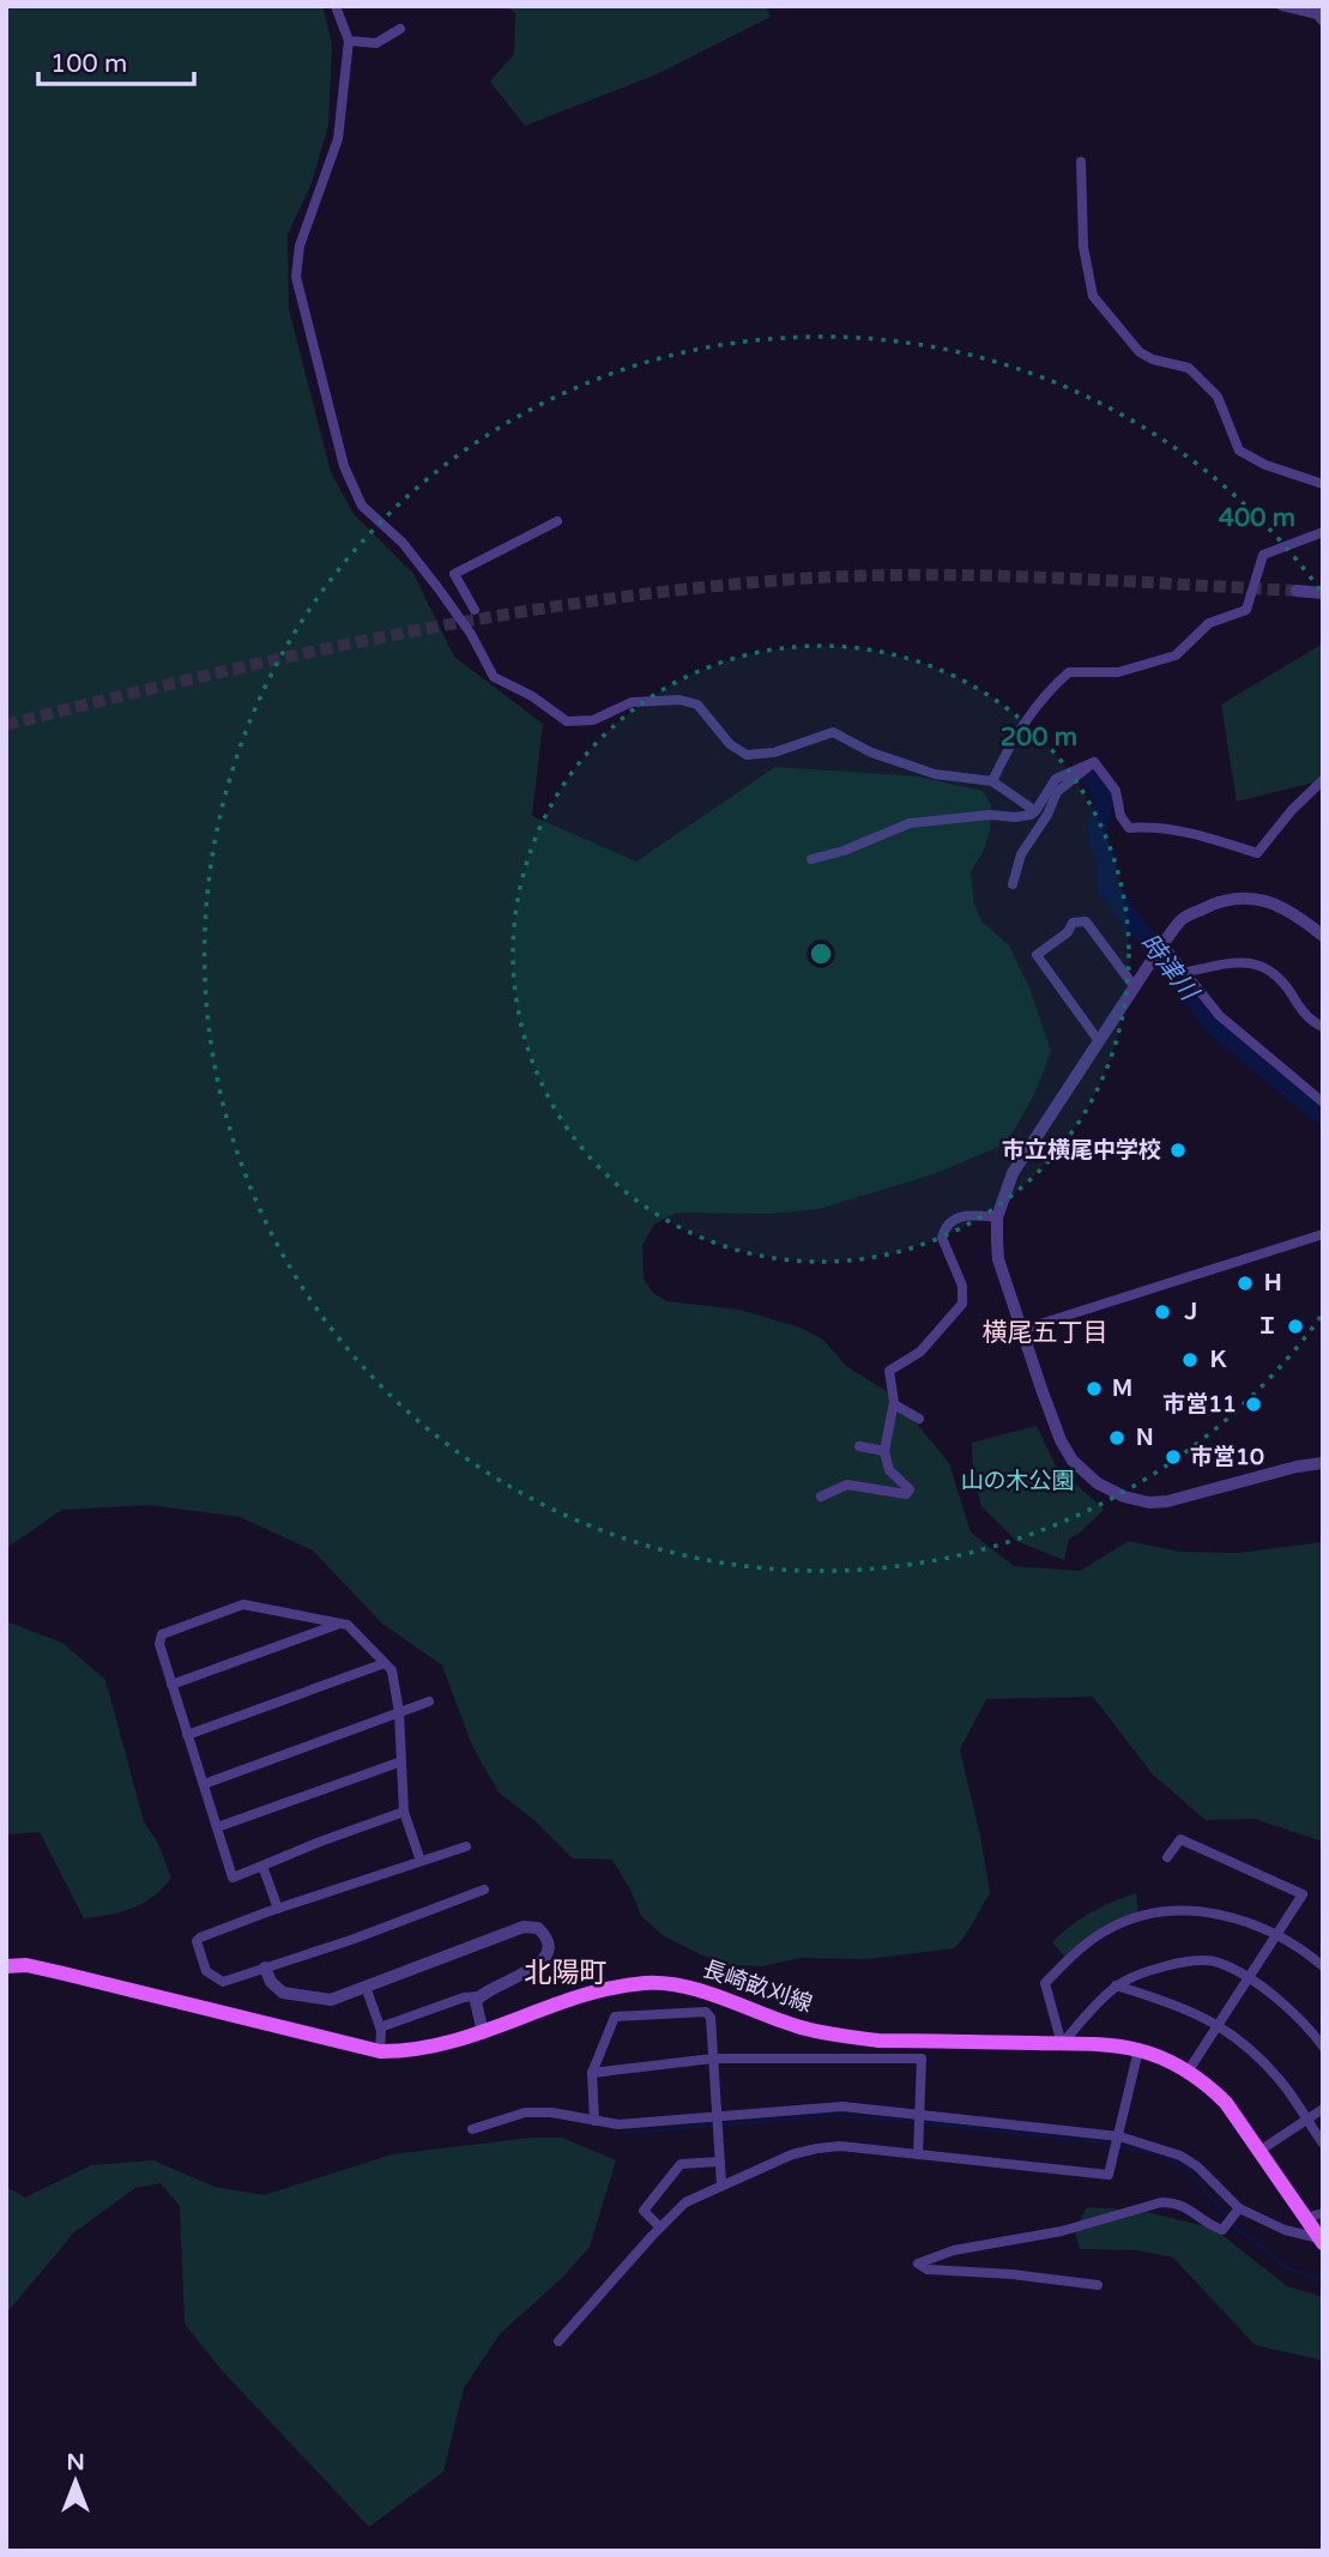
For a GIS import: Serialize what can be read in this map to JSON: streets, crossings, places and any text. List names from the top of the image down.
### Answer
{
  "streets": {
    "main road": ["長崎畝刈線"]
  },
  "districts": ["横尾五丁目", "北陽町"],
  "water": ["時津川"],
  "parks": ["山の木公園"],
  "places": [
    "市立横尾中学校",
    "Ｈ",
    "Ｊ",
    "Ｉ",
    "Ｋ",
    "Ｍ",
    "市営11",
    "Ｎ",
    "市営10"
  ],
  "scale_bar": "100 m",
  "north": "top",
  "rings": ["400 m", "200 m"]
}
